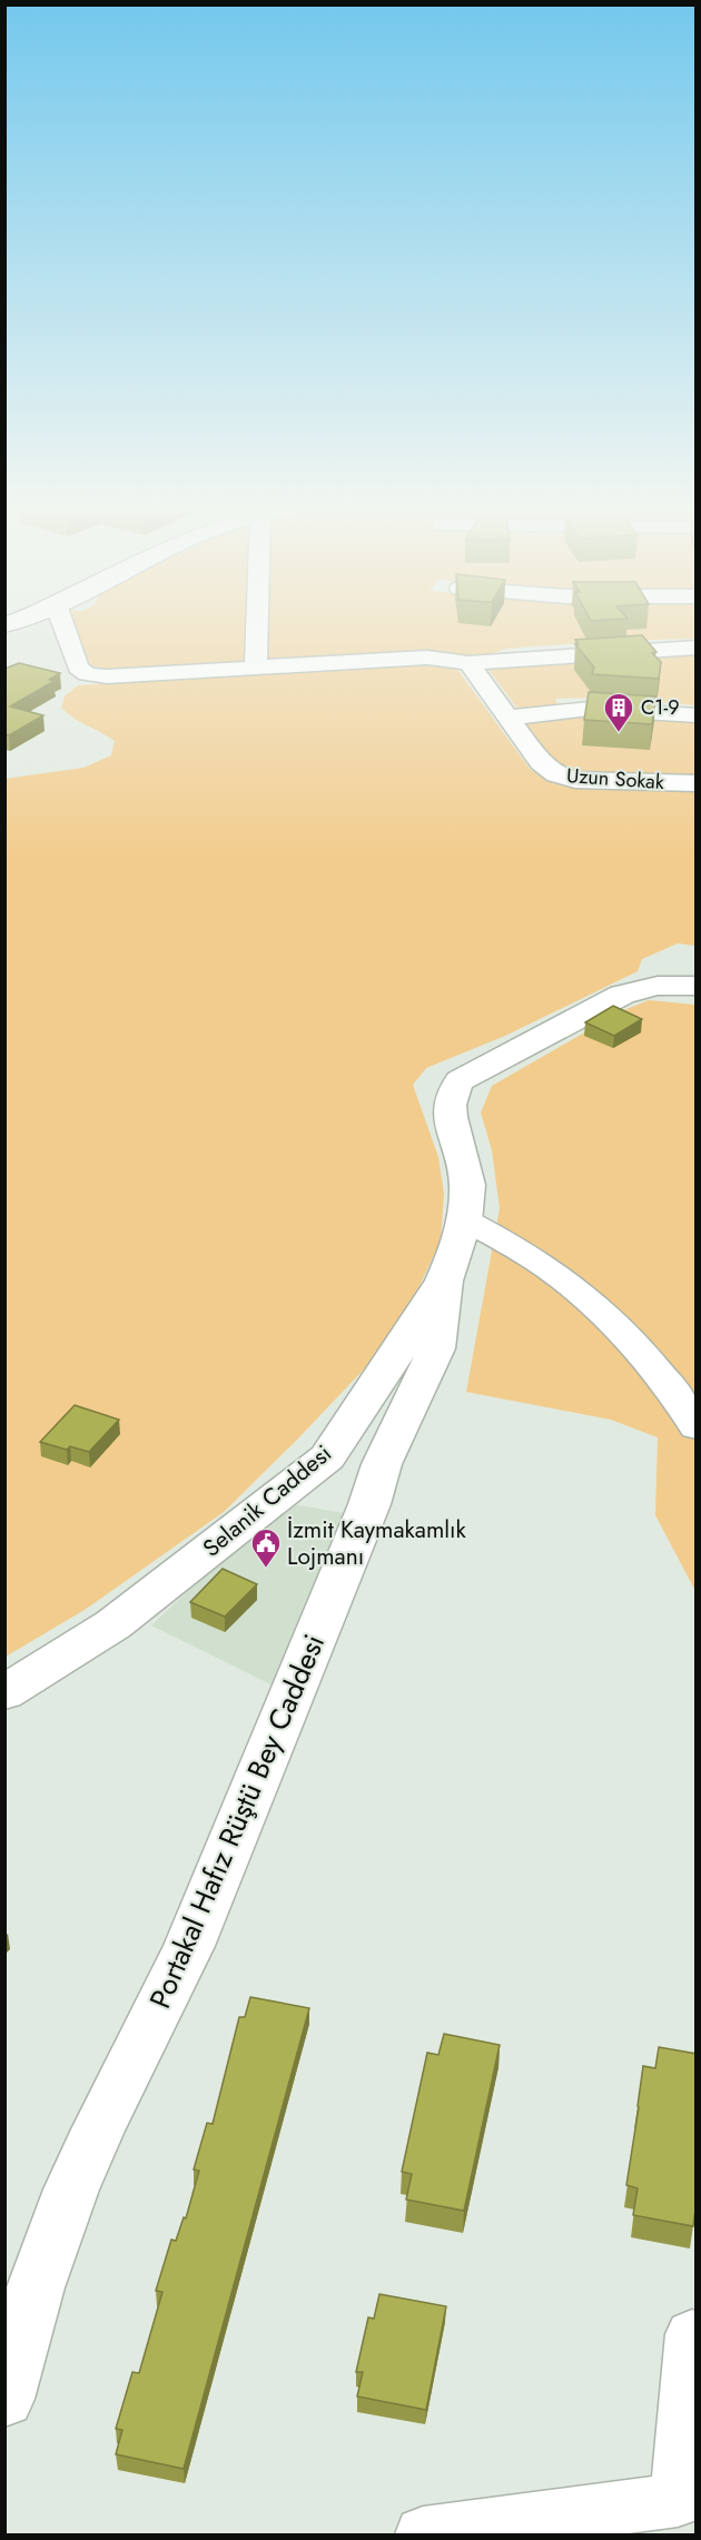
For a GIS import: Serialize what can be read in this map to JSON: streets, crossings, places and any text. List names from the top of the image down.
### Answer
{
  "streets": {
    "main road": ["Selanik Caddesi", "Portakal Hafız Rüştü Bey Caddesi"],
    "street": ["Uzun Sokak"]
  },
  "crossings": [
    ["Selanik Caddesi", "Portakal Hafız Rüştü Bey Caddesi"]
  ],
  "places": {
    "building": ["C1-9"],
    "public building": ["İzmit Kaymakamlık Lojmanı"]
  }
}
